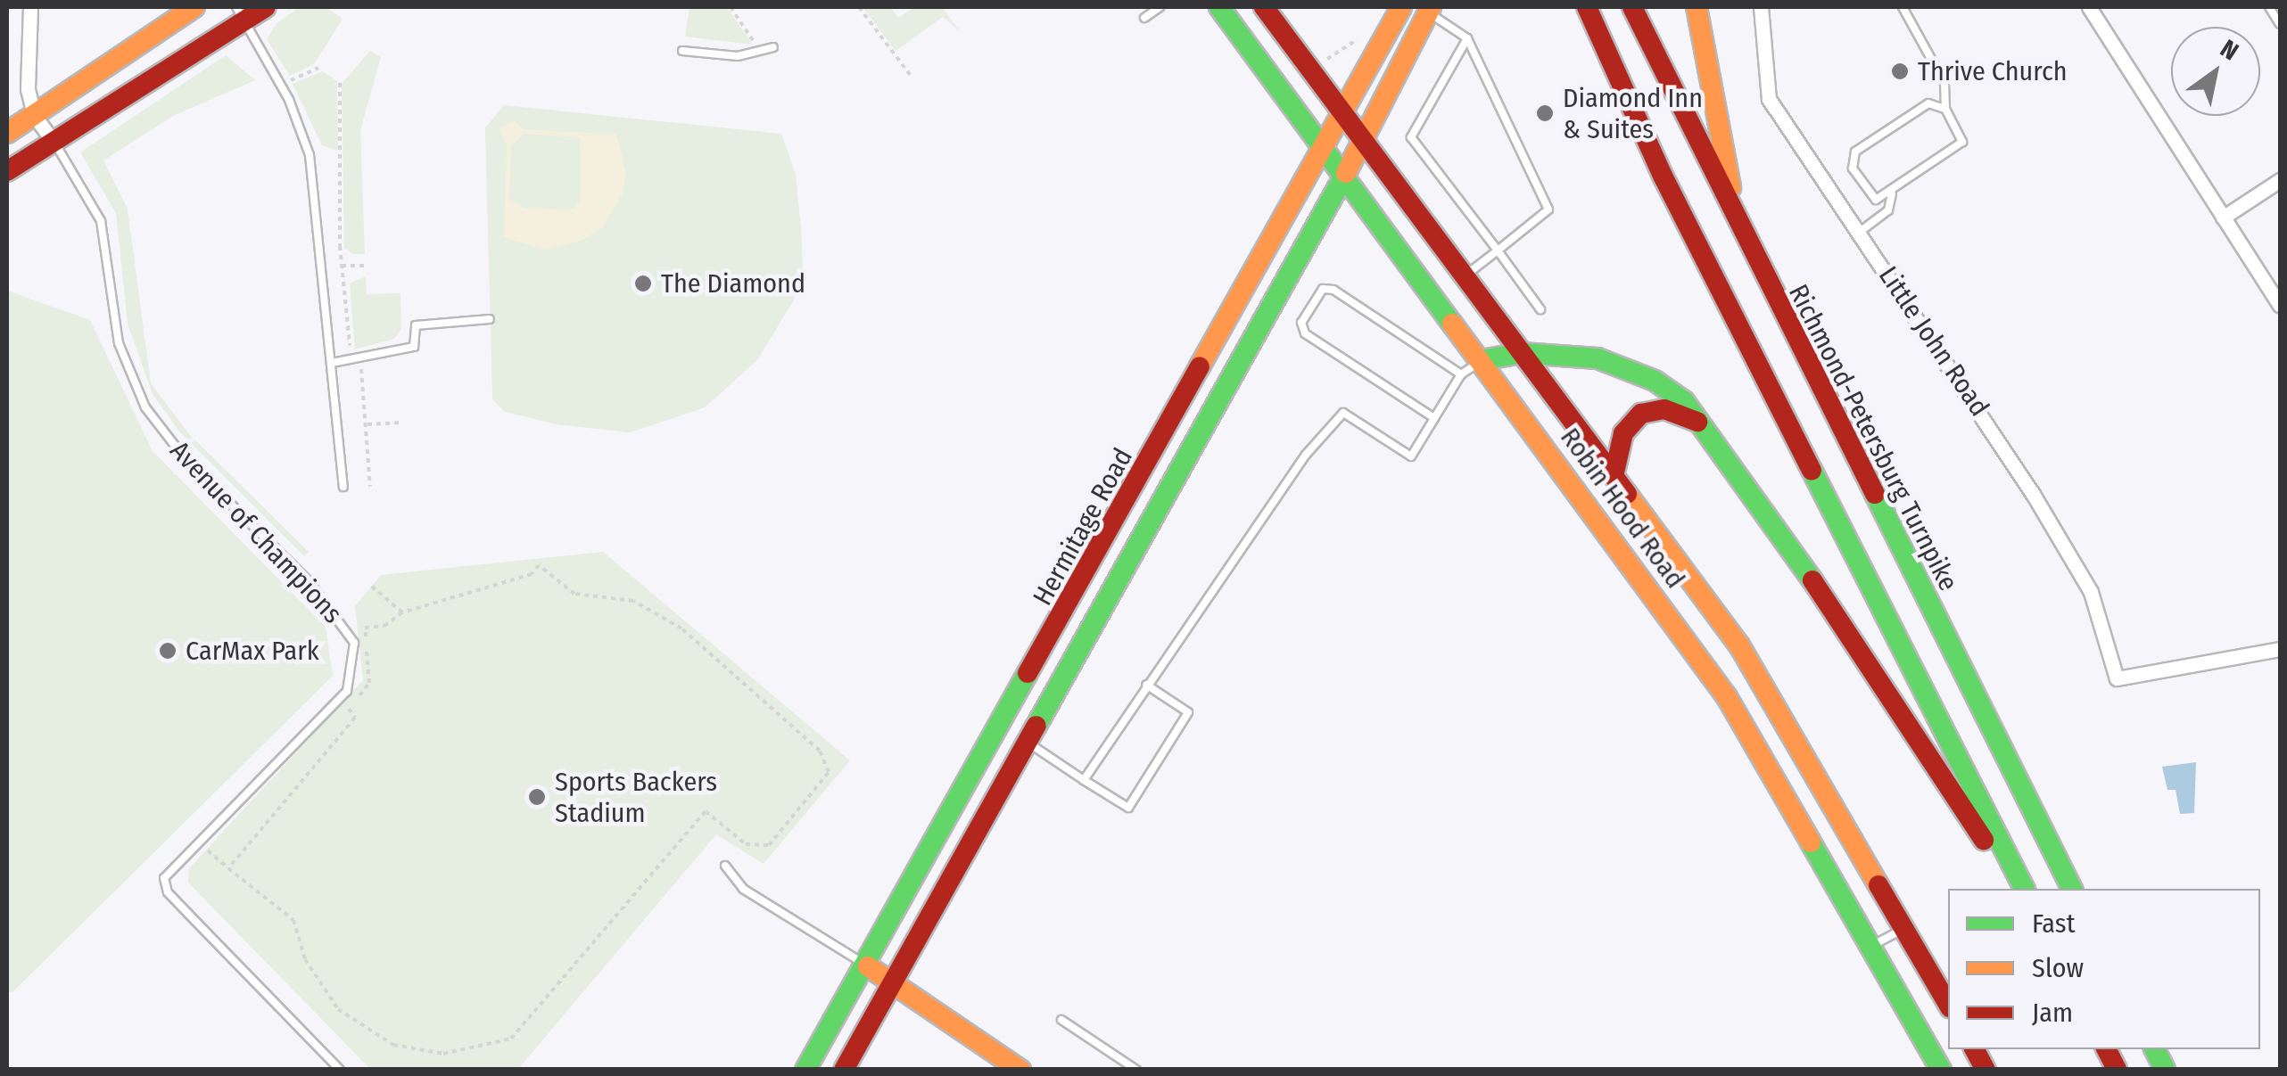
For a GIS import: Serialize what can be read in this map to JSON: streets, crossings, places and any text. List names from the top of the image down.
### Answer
{
  "streets": {
    "main road": ["Richmond-Petersburg Turnpike", "Robin Hood Road", "Hermitage Road"],
    "street": ["Little John Road"],
    "lane": ["Avenue of Champions"]
  },
  "crossings": [
    ["Robin Hood Road", "Hermitage Road"]
  ],
  "places": [
    "Thrive Church",
    "Diamond Inn & Suites",
    "The Diamond",
    "CarMax Park",
    "Sports Backers Stadium"
  ],
  "legend": ["Fast", "Slow", "Jam"],
  "north": "top right"
}
